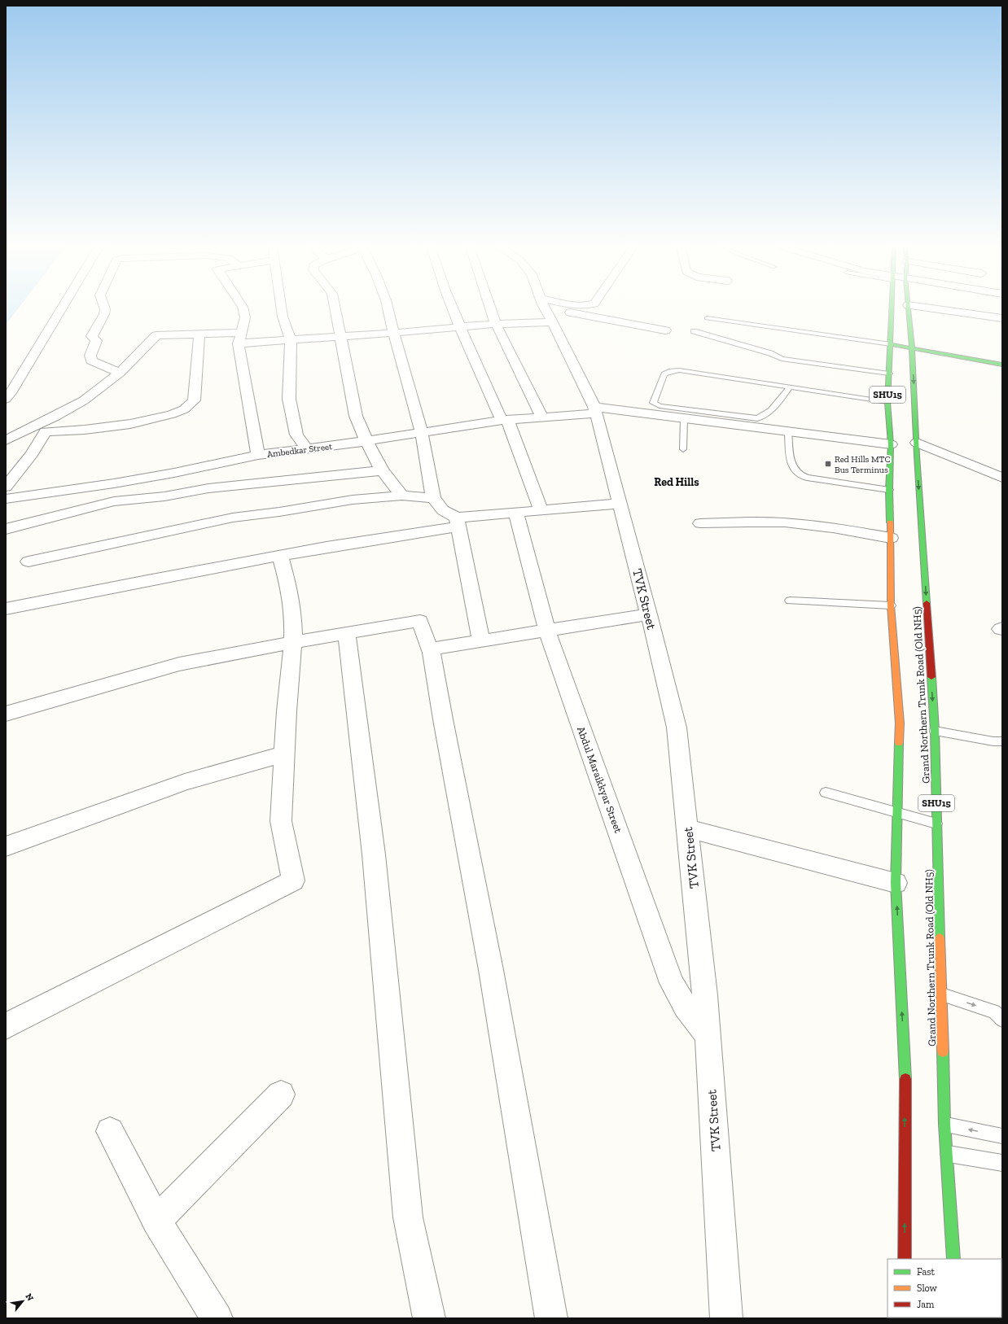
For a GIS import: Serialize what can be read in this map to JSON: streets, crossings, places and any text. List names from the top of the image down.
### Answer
{
  "streets": {
    "main road": ["SHU15", "Grand Northern Trunk Road (Old NH5)"],
    "street": ["Ambedkar Street", "TVK Street", "Abdul Maraikkyar Street"]
  },
  "crossings": [
    ["SHU15", "Ambedkar Street"],
    ["Ambedkar Street", "TVK Street"],
    ["TVK Street", "Abdul Maraikkyar Street"]
  ],
  "districts": ["Red Hills"],
  "places": {
    "transit": ["Red Hills MTC Bus Terminus"]
  },
  "legend": ["Fast", "Slow", "Jam"],
  "north": "top right"
}
